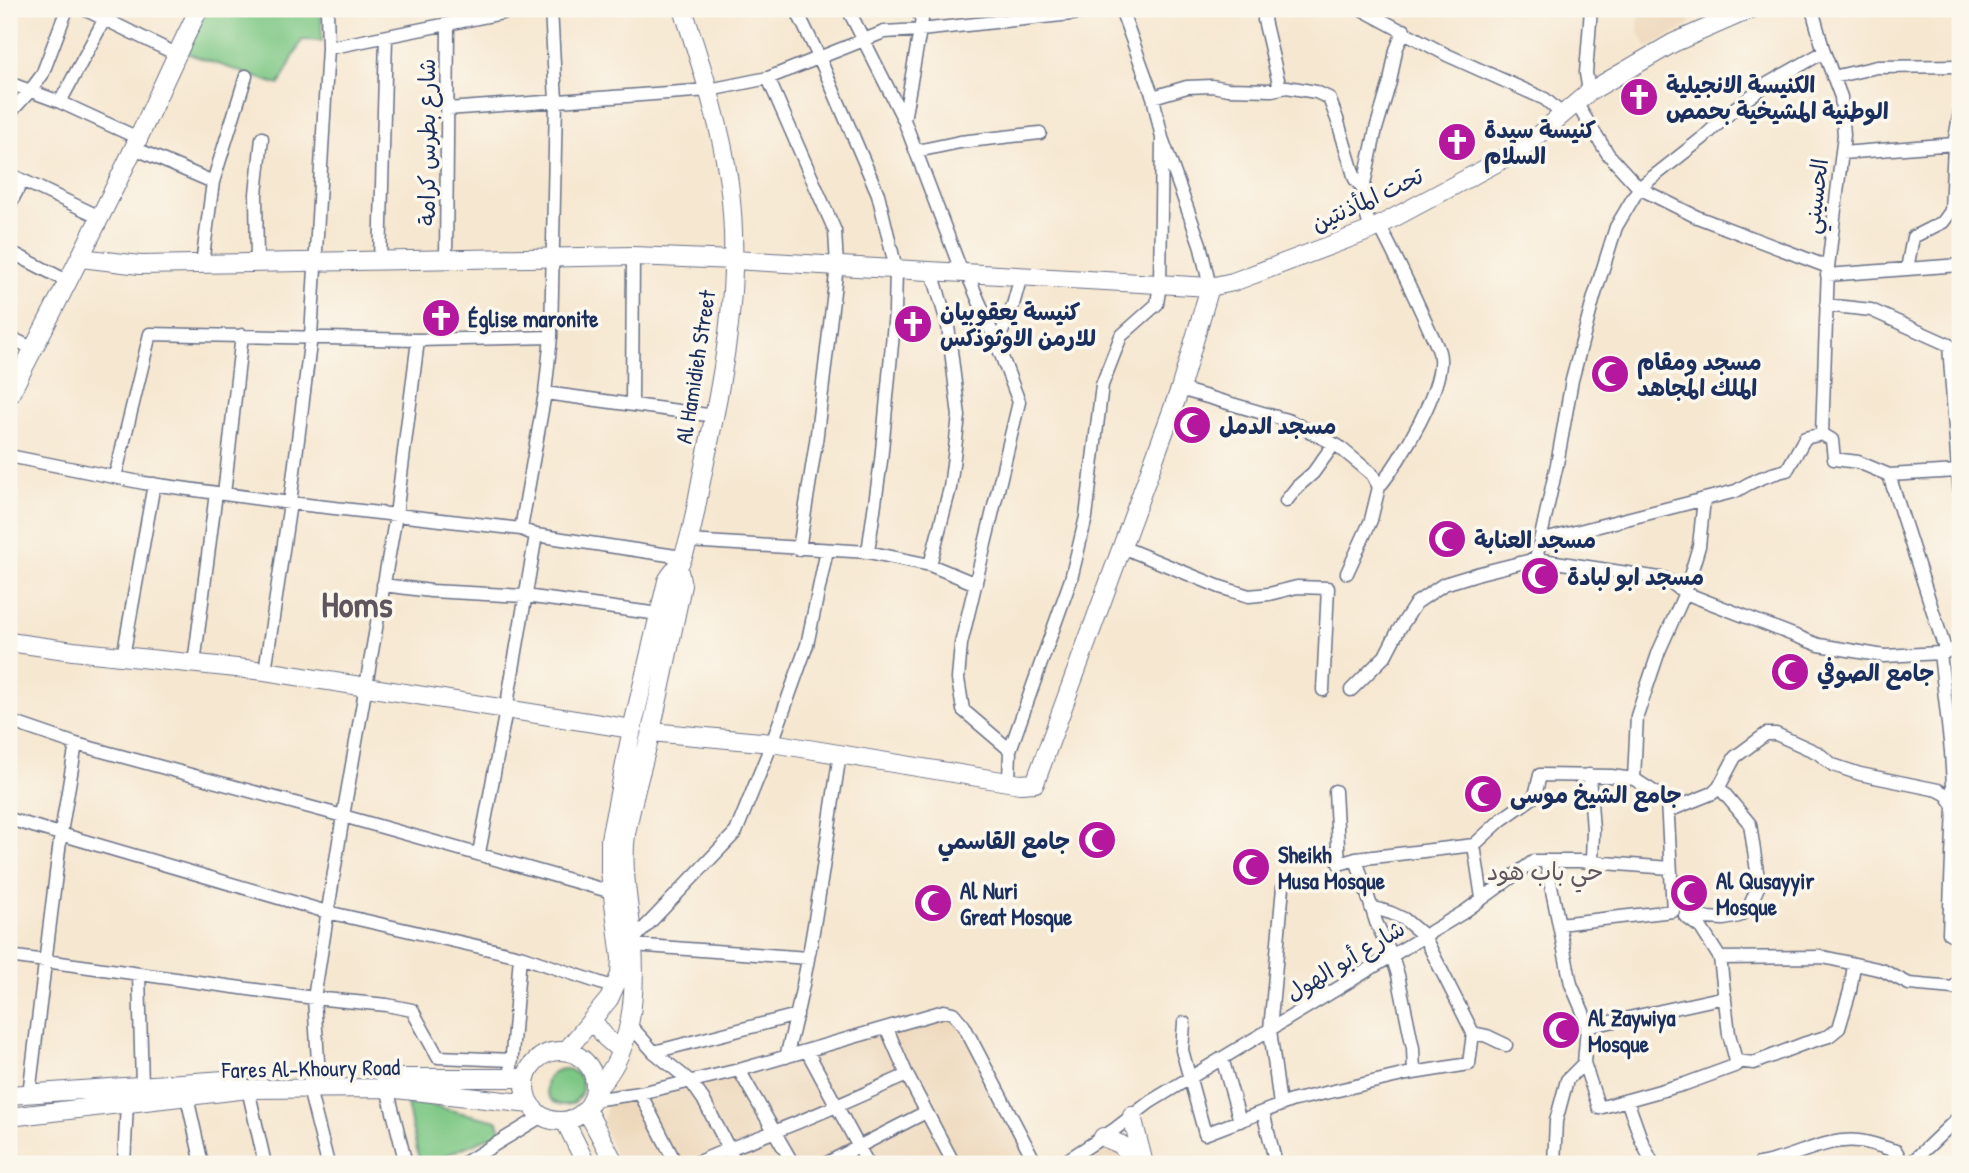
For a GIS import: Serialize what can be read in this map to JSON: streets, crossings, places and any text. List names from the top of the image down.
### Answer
{
  "streets": {
    "main road": ["تحت المأذنتين", "Al Hamidieh Street", "Fares Al-Khoury Road"],
    "street": ["شارع بطرس كرامة", "الحسيني", "شارع أبو الهول"]
  },
  "crossings": [
    ["Al Hamidieh Street", "Fares Al-Khoury Road"]
  ],
  "districts": ["Homs", "حي باب هود"],
  "places": {
    "church": [
      "الكنيسة الانجيلية الوطنية المشيخية بحمص",
      "كنيسة سيدة السلام",
      "Église maronite",
      "كنيسة يعقوبيان للارمن الاوثوذكس"
    ],
    "mosque": [
      "مسجد ومقام الملك المجاهد",
      "مسجد الدمل",
      "مسجد العنابة",
      "مسجد ابو لبادة",
      "جامع الصوفي",
      "جامع الشيخ موسى",
      "جامع القاسمي",
      "Sheikh Musa Mosque",
      "Al Qusayyir Mosque",
      "Al Nuri Great Mosque",
      "Al Zaywiya Mosque"
    ]
  }
}
